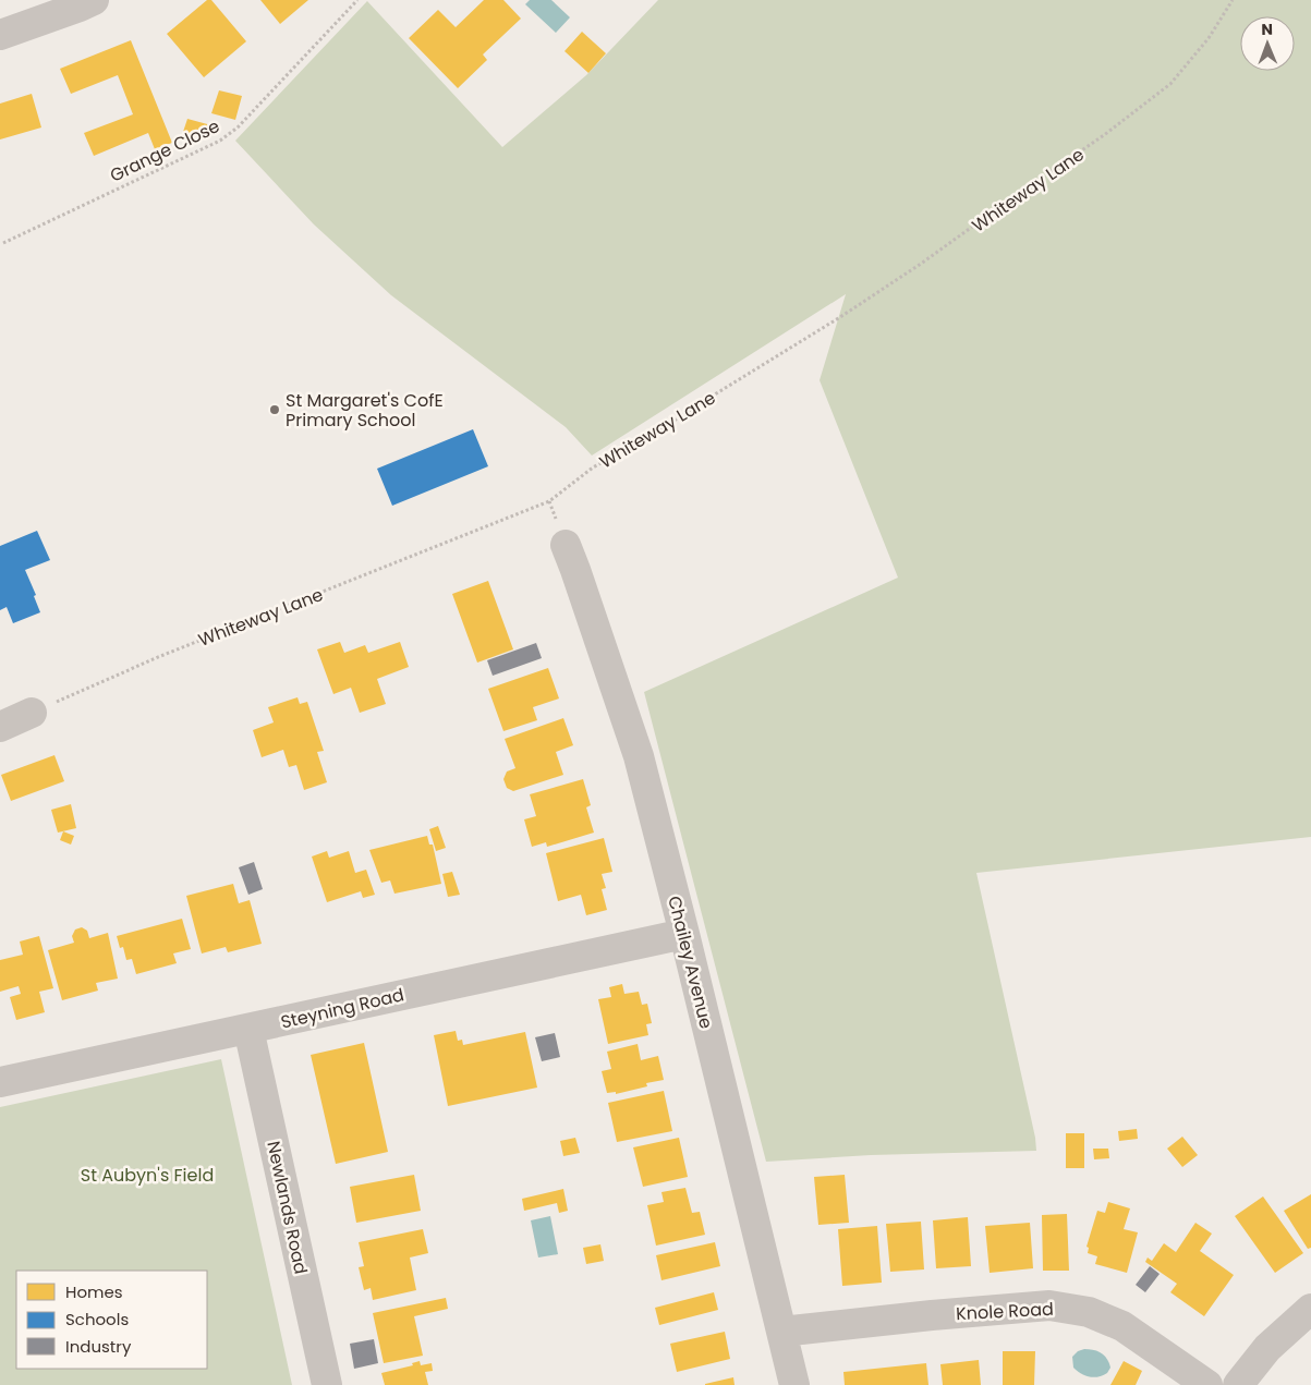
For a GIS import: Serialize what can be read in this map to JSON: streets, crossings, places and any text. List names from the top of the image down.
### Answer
{
  "streets": {
    "street": [
      "Chailey Avenue",
      "Steyning Road",
      "Newlands Road",
      "Knole Road"
    ],
    "path": ["Grange Close", "Whiteway Lane"]
  },
  "crossings": [
    ["Chailey Avenue", "Steyning Road"],
    ["Chailey Avenue", "Knole Road"],
    ["Steyning Road", "Newlands Road"]
  ],
  "parks": ["St Aubyn's Field"],
  "places": ["St Margaret's CofE Primary School"],
  "legend": ["Homes", "Schools", "Industry"],
  "north": "top"
}
